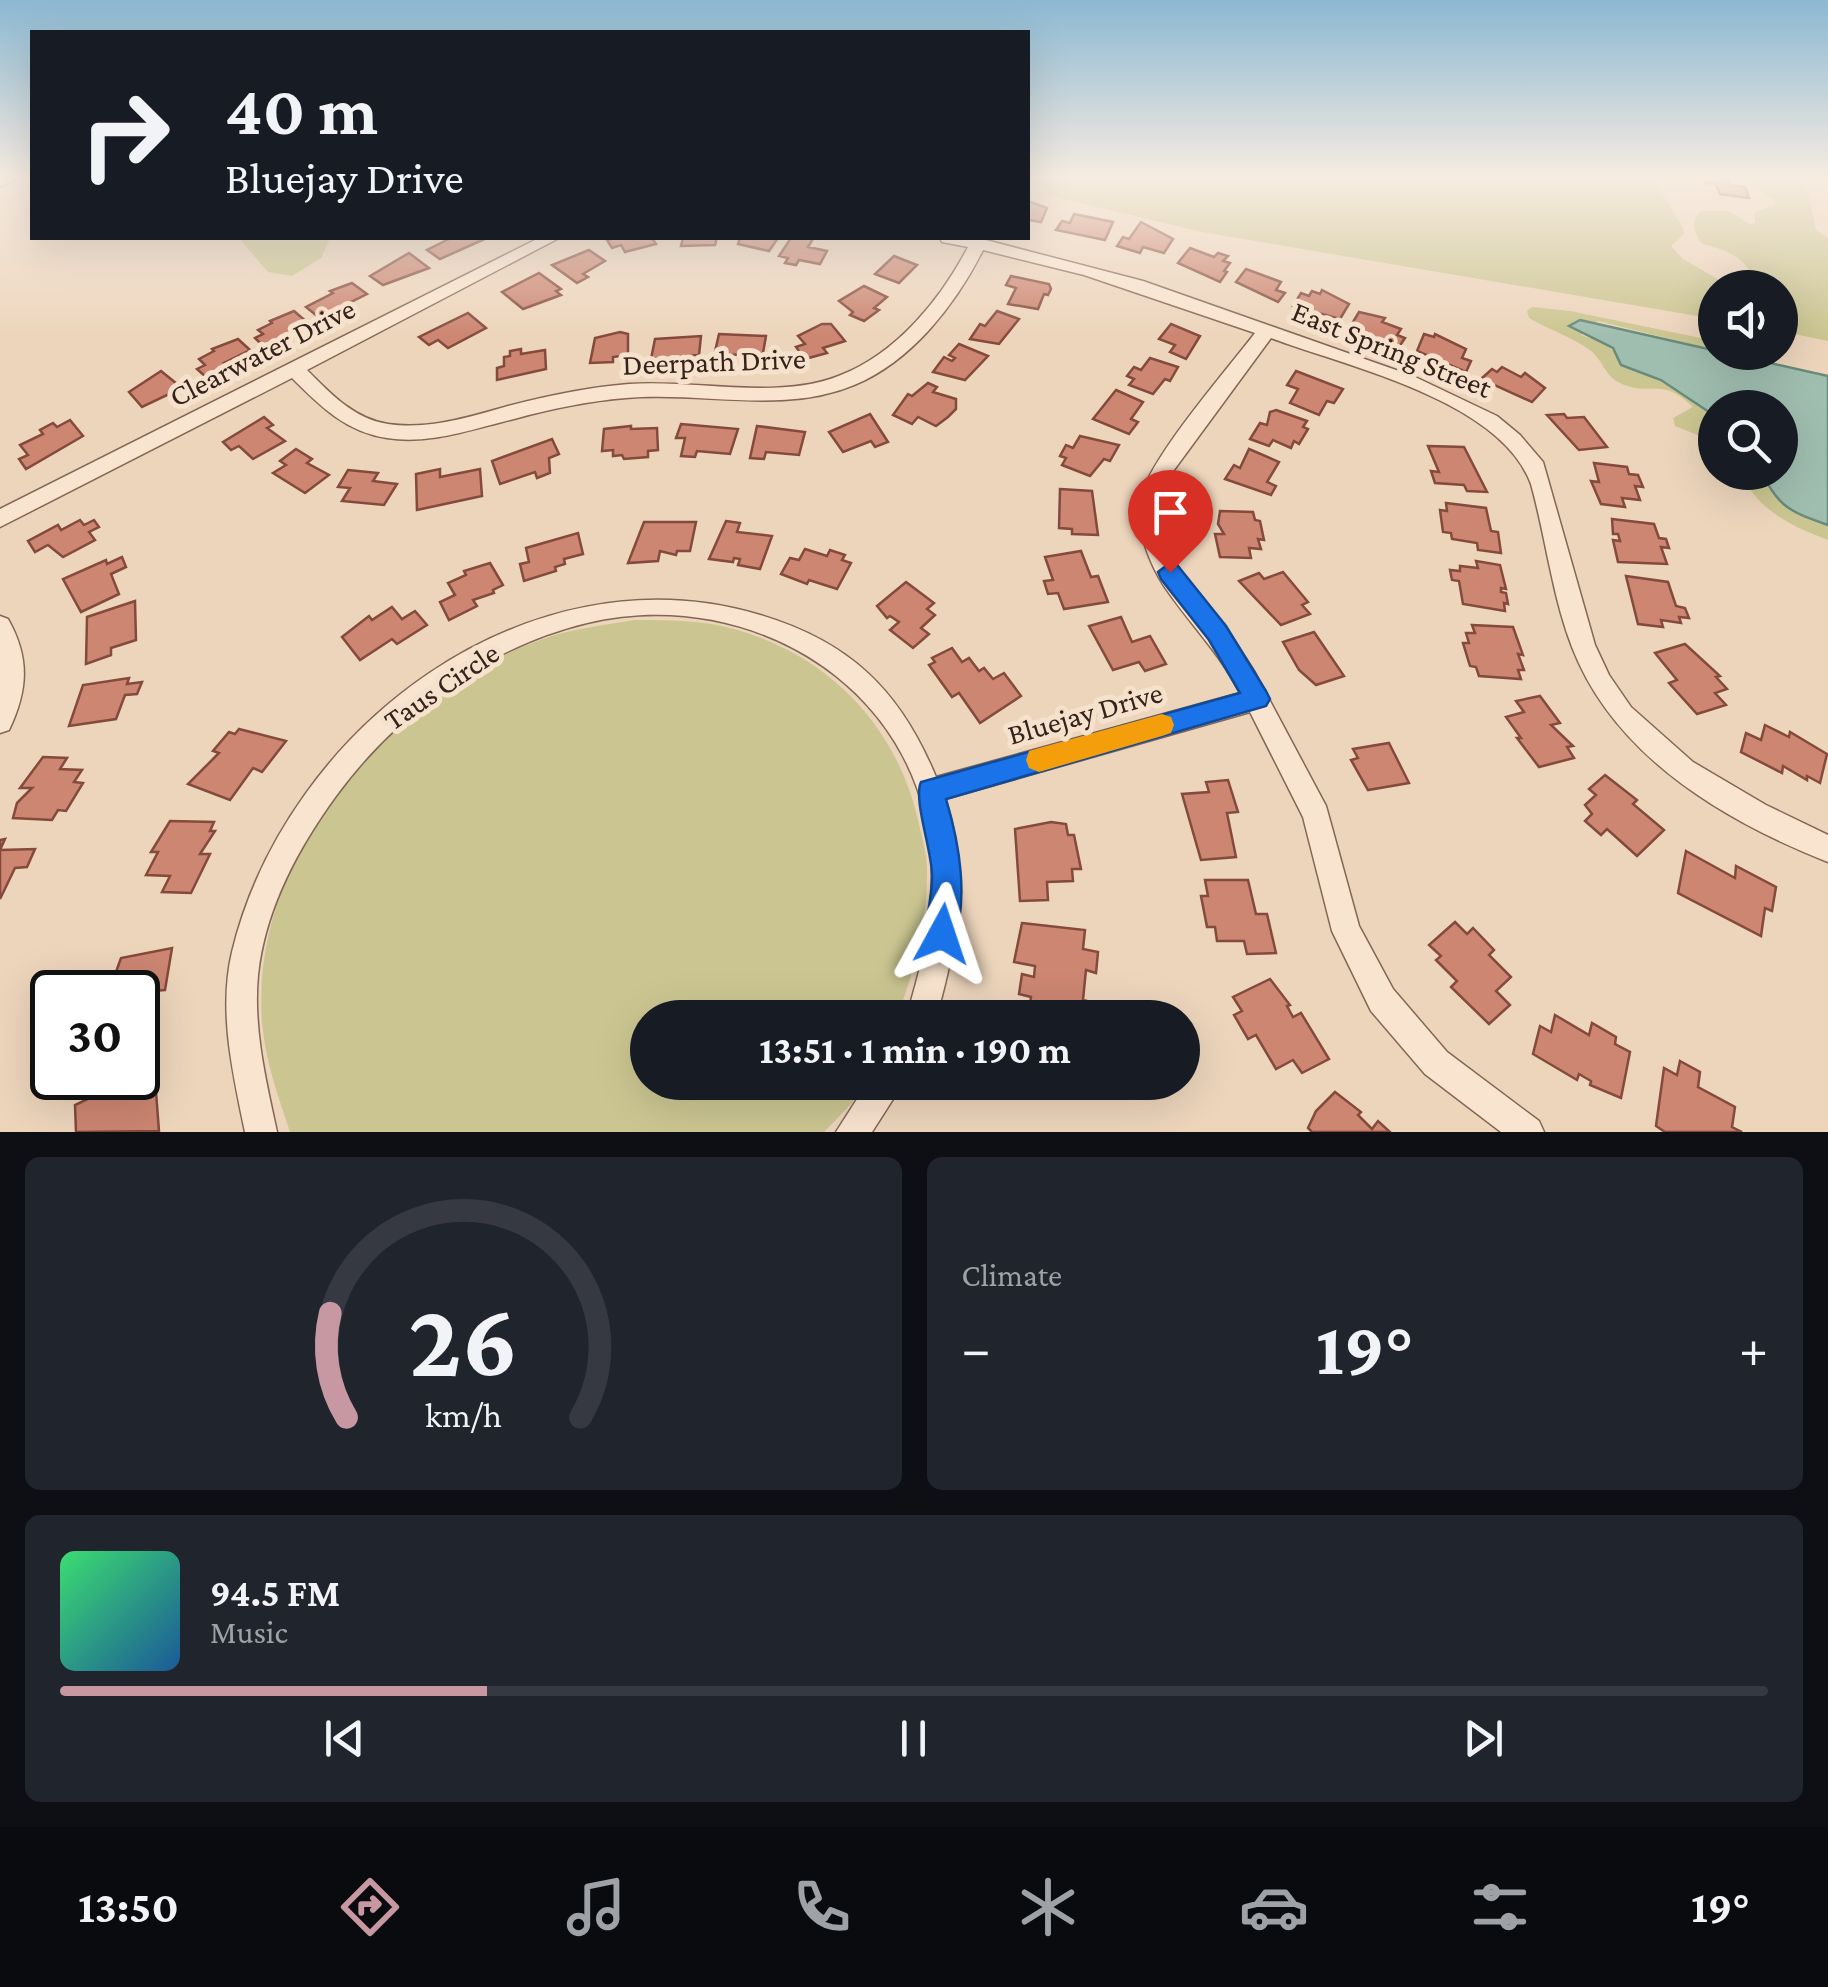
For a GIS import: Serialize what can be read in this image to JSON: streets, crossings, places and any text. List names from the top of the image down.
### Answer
{
  "streets": {
    "street": [
      "East Spring Street",
      "Clearwater Drive",
      "Deerpath Drive",
      "Taus Circle",
      "Bluejay Drive"
    ]
  },
  "crossings": [
    ["East Spring Street", "Deerpath Drive"],
    ["Clearwater Drive", "Deerpath Drive"],
    ["Taus Circle", "Bluejay Drive"]
  ],
  "page": {
    "turn": ["40 m", "Bluejay Drive"],
    "limit": "30",
    "trip": "13:51 · 1 min · 190 m",
    "tile": "Climate",
    "heat": ["−", "19°", "+"],
    "song": ["94.5 FM", "Music"],
    "tabs": ["13:50", "19°"],
    "gauge": ["26", "km/h"]
  }
}
